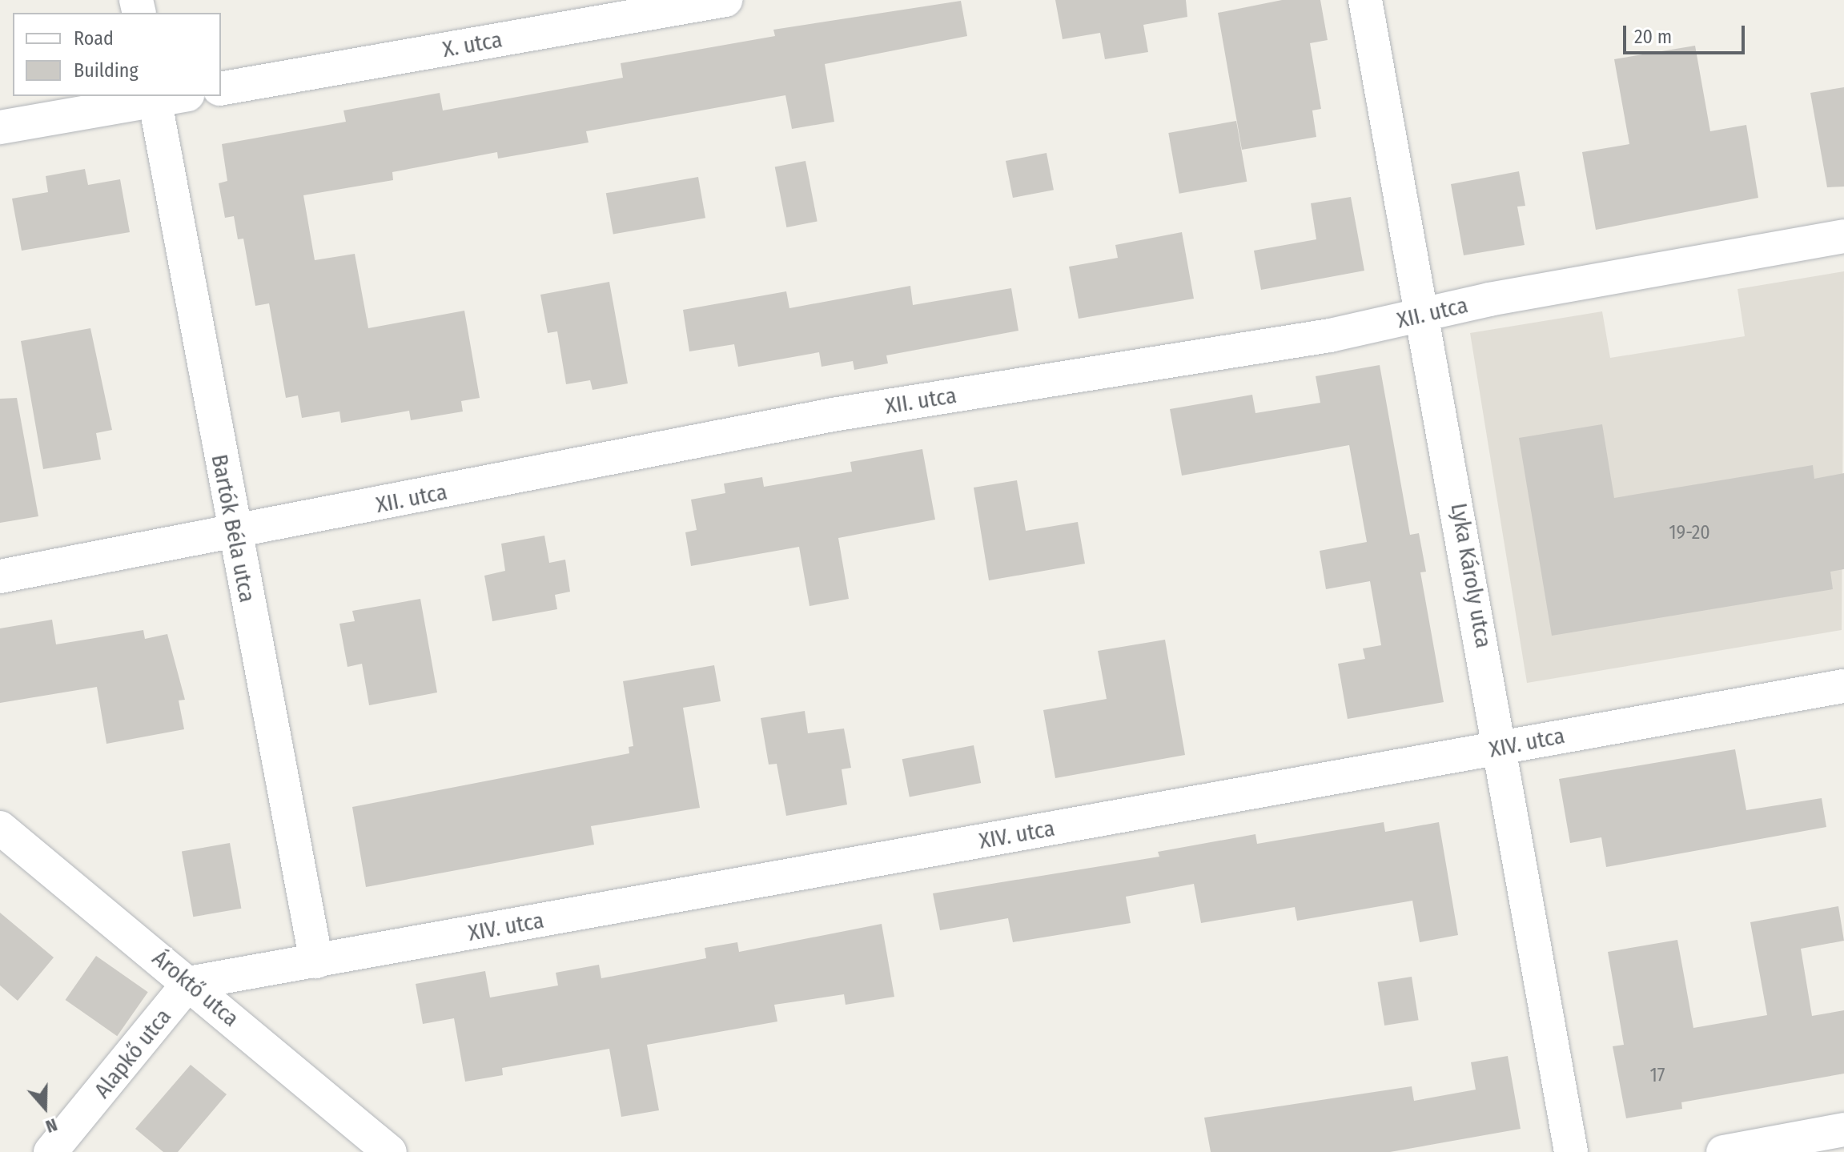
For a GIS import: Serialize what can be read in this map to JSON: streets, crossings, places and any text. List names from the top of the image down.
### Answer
{
  "streets": {
    "street": [
      "X. utca",
      "XII. utca",
      "Bartók Béla utca",
      "Lyka Károly utca",
      "XIV. utca",
      "Ároktő utca",
      "Alapkő utca"
    ]
  },
  "crossings": [
    ["XII. utca", "Bartók Béla utca"],
    ["XII. utca", "Lyka Károly utca"],
    ["Bartók Béla utca", "XIV. utca"],
    ["Lyka Károly utca", "XIV. utca"],
    ["XIV. utca", "Ároktő utca"],
    ["XIV. utca", "Alapkő utca"],
    ["Ároktő utca", "Alapkő utca"]
  ],
  "house_numbers": ["19-20", "17"],
  "legend": ["Road", "Building"],
  "scale_bar": "20 m",
  "north": "bottom"
}
